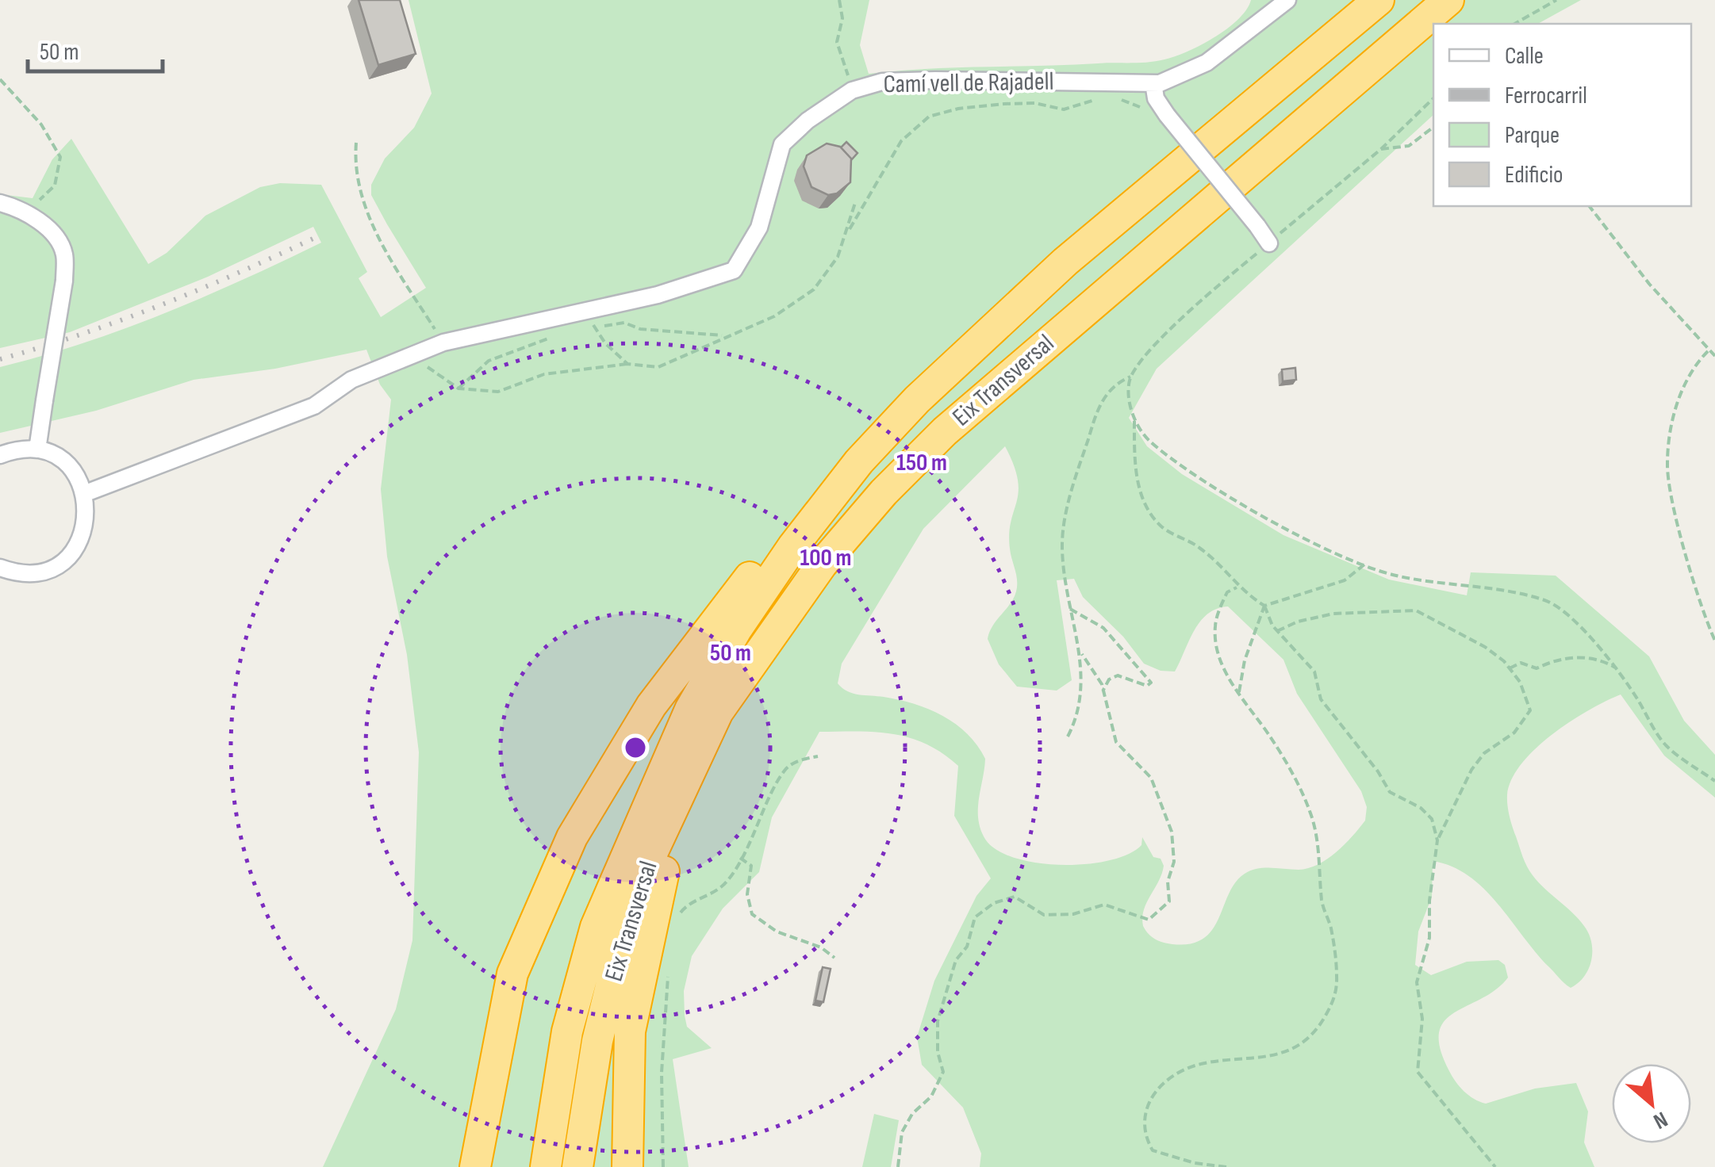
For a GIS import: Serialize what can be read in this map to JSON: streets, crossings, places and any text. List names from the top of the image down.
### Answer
{
  "streets": {
    "highway": ["Eix Transversal"],
    "street": ["Camí vell de Rajadell"]
  },
  "legend": [
    "Calle",
    "Ferrocarril",
    "Parque",
    "Edificio"
  ],
  "scale_bar": "50 m",
  "north": "bottom right",
  "rings": ["150 m", "100 m", "50 m"]
}
